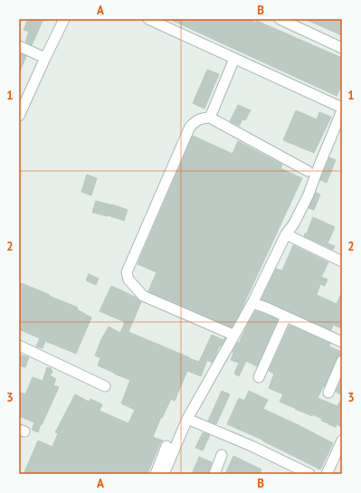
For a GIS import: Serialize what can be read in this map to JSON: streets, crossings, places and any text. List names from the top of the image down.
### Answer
{
  "grid": {
    "columns": ["A", "B"],
    "rows": ["1", "2", "3"]
  }
}
